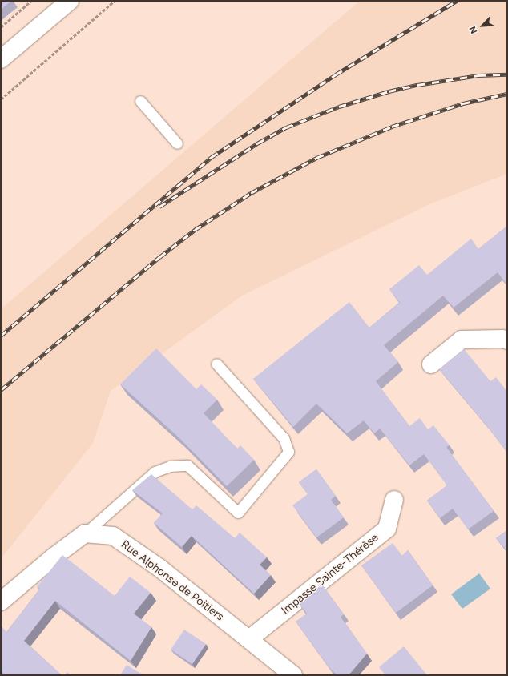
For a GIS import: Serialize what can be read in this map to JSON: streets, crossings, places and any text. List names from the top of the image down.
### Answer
{
  "streets": {
    "street": ["Impasse Sainte-Thérèse", "Rue Alphonse de Poitiers"]
  },
  "crossings": [
    ["Impasse Sainte-Thérèse", "Rue Alphonse de Poitiers"]
  ],
  "north": "bottom left"
}
